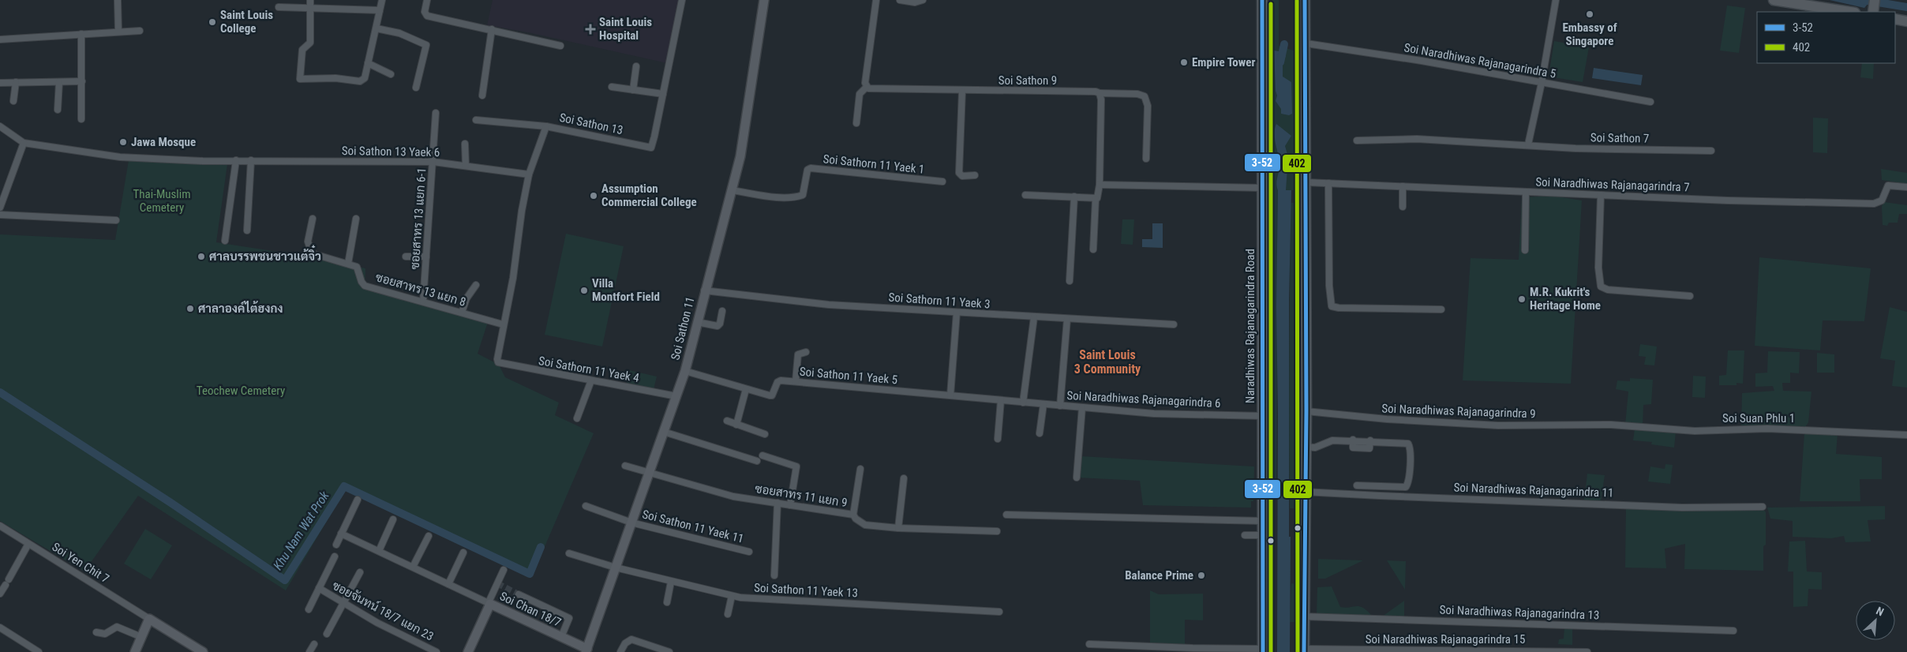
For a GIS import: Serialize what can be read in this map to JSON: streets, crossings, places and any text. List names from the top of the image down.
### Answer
{
  "streets": {
    "main road": ["Naradhiwas Rajanagarindra Road"],
    "street": [
      "Soi Naradhiwas Rajanagarindra 5",
      "Soi Sathon 9",
      "Soi Sathon 13",
      "Soi Sathon 7",
      "Soi Sathon 13 Yaek 6",
      "Soi Sathorn 11 Yaek 1",
      "Soi Naradhiwas Rajanagarindra 7",
      "ซอยสาทร 13 แยก 6-1",
      "ซอยสาทร 13 แยก 8",
      "Soi Sathorn 11 Yaek 3",
      "Soi Sathon 11",
      "Soi Sathorn 11 Yaek 4",
      "Soi Sathon 11 Yaek 5",
      "Soi Naradhiwas Rajanagarindra 6",
      "Soi Naradhiwas Rajanagarindra 9",
      "Soi Suan Phlu 1",
      "Soi Naradhiwas Rajanagarindra 11",
      "ซอยสาทร 11 แยก 9",
      "Soi Sathon 11 Yaek 11",
      "Soi Yen Chit 7",
      "Soi Sathon 11 Yaek 13",
      "Soi Chan 18/7",
      "ซอยจันทน์ 18/7 แยก 23",
      "Soi Naradhiwas Rajanagarindra 13",
      "Soi Naradhiwas Rajanagarindra 15"
    ]
  },
  "crossings": [
    ["Soi Sathon 13", "Soi Sathon 13 Yaek 6"],
    ["Soi Sathon 13", "ซอยสาทร 13 แยก 8"],
    ["Soi Sathon 13", "Soi Sathorn 11 Yaek 4"],
    ["Soi Sathon 13 Yaek 6", "ซอยสาทร 13 แยก 6-1"],
    ["Soi Sathorn 11 Yaek 1", "Soi Sathon 11"],
    ["ซอยสาทร 13 แยก 6-1", "ซอยสาทร 13 แยก 8"],
    ["Soi Sathorn 11 Yaek 3", "Soi Sathon 11"],
    ["Naradhiwas Rajanagarindra Road", "Soi Naradhiwas Rajanagarindra 6"],
    ["Soi Sathon 11", "Soi Sathorn 11 Yaek 4"],
    ["Soi Sathon 11", "Soi Sathon 11 Yaek 5"],
    ["Soi Sathon 11", "ซอยสาทร 11 แยก 9"],
    ["Soi Sathon 11", "Soi Sathon 11 Yaek 11"],
    ["Soi Sathon 11", "Soi Sathon 11 Yaek 13"],
    ["Soi Sathon 11", "Soi Chan 18/7"],
    ["Soi Sathon 11 Yaek 5", "Soi Naradhiwas Rajanagarindra 6"],
    ["Soi Naradhiwas Rajanagarindra 9", "Soi Suan Phlu 1"]
  ],
  "districts": ["Saint Louis 3 Community"],
  "water": ["Khu Nam Wat Prok"],
  "parks": ["Thai-Muslim Cemetery", "Teochew Cemetery"],
  "places": {
    "other": [
      "Embassy of Singapore",
      "Saint Louis College",
      "Empire Tower",
      "Jawa Mosque",
      "Assumption Commercial College",
      "ศาลบรรพชนชาวแต้จิ๋ว",
      "Villa Montfort Field",
      "M.R. Kukrit's Heritage Home",
      "ศาลาองค์ไต้ฮงกง",
      "Balance Prime"
    ],
    "health": ["Saint Louis Hospital"]
  },
  "lines": ["transit line 3-52", "transit line 402"],
  "legend": ["3-52", "402"],
  "north": "top right"
}
